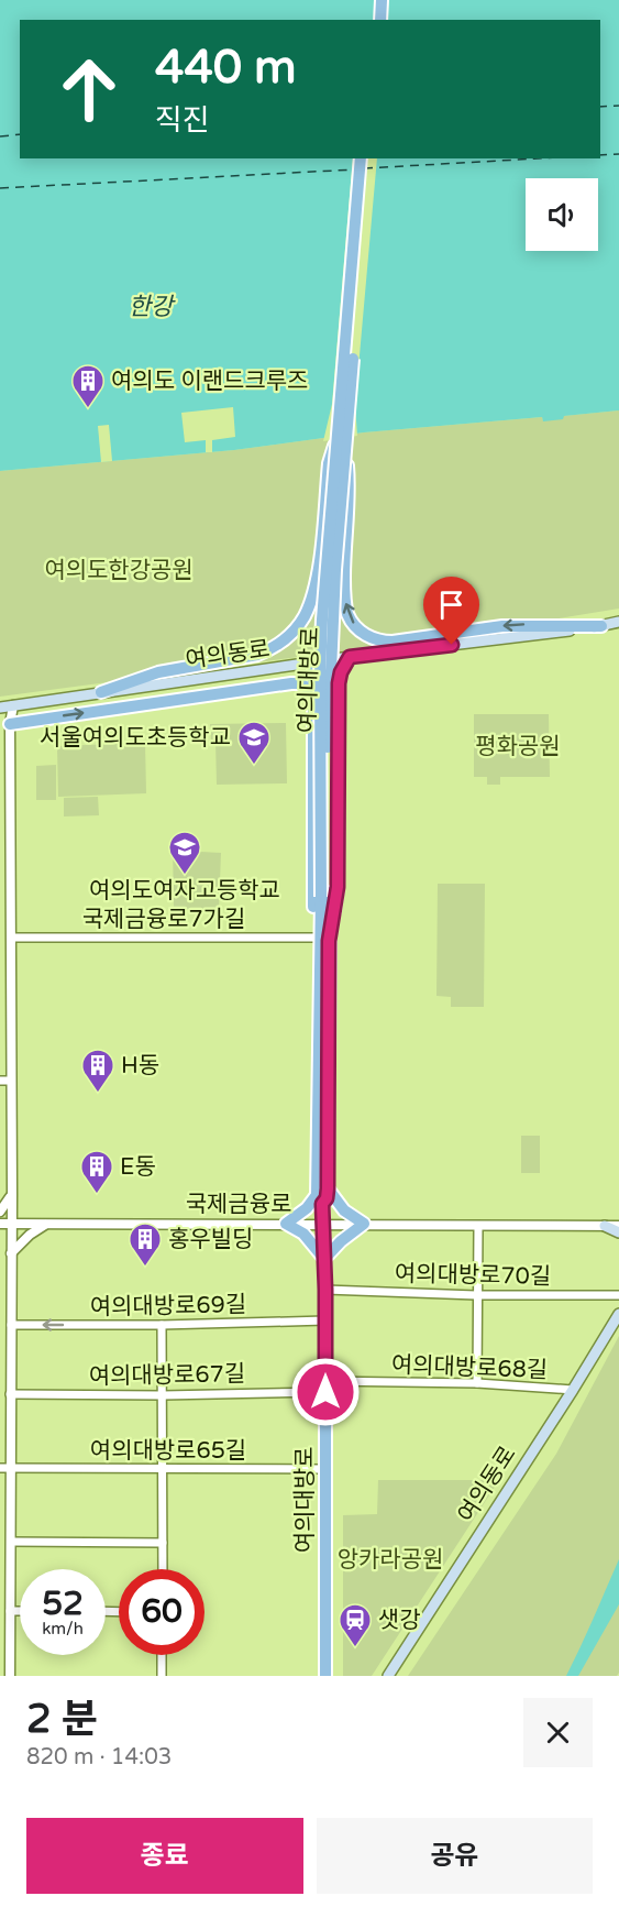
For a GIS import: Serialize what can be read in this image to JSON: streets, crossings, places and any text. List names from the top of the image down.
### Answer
{
  "streets": {
    "main road": ["여의동로", "여의대방로"],
    "street": [
      "국제금융로7가길",
      "국제금융로",
      "여의대방로70길",
      "여의대방로69길",
      "여의대방로68길",
      "여의대방로67길",
      "여의대방로65길"
    ]
  },
  "crossings": [
    ["여의동로", "여의대방로68길"],
    ["여의대방로", "국제금융로"],
    ["여의대방로", "여의대방로70길"],
    ["여의대방로", "여의대방로69길"],
    ["여의대방로", "여의대방로68길"],
    ["여의대방로", "여의대방로67길"],
    ["여의대방로", "여의대방로65길"],
    ["여의대방로68길", "여의대방로67길"]
  ],
  "one_way": ["여의대방로69길"],
  "water": ["한강"],
  "parks": ["여의도한강공원", "평화공원", "앙카라공원"],
  "places": {
    "building": [
      "여의도 이랜드크루즈",
      "H동",
      "E동",
      "홍우빌딩"
    ],
    "school or university": ["서울여의도초등학교", "여의도여자고등학교"],
    "station": ["샛강"]
  },
  "page": {
    "turn": ["440 m", "직진"],
    "speed": "52 km/h",
    "limit": "60",
    "heading": ["2 분", "820 m · 14:03"],
    "buttons": ["종료", "공유"]
  }
}
